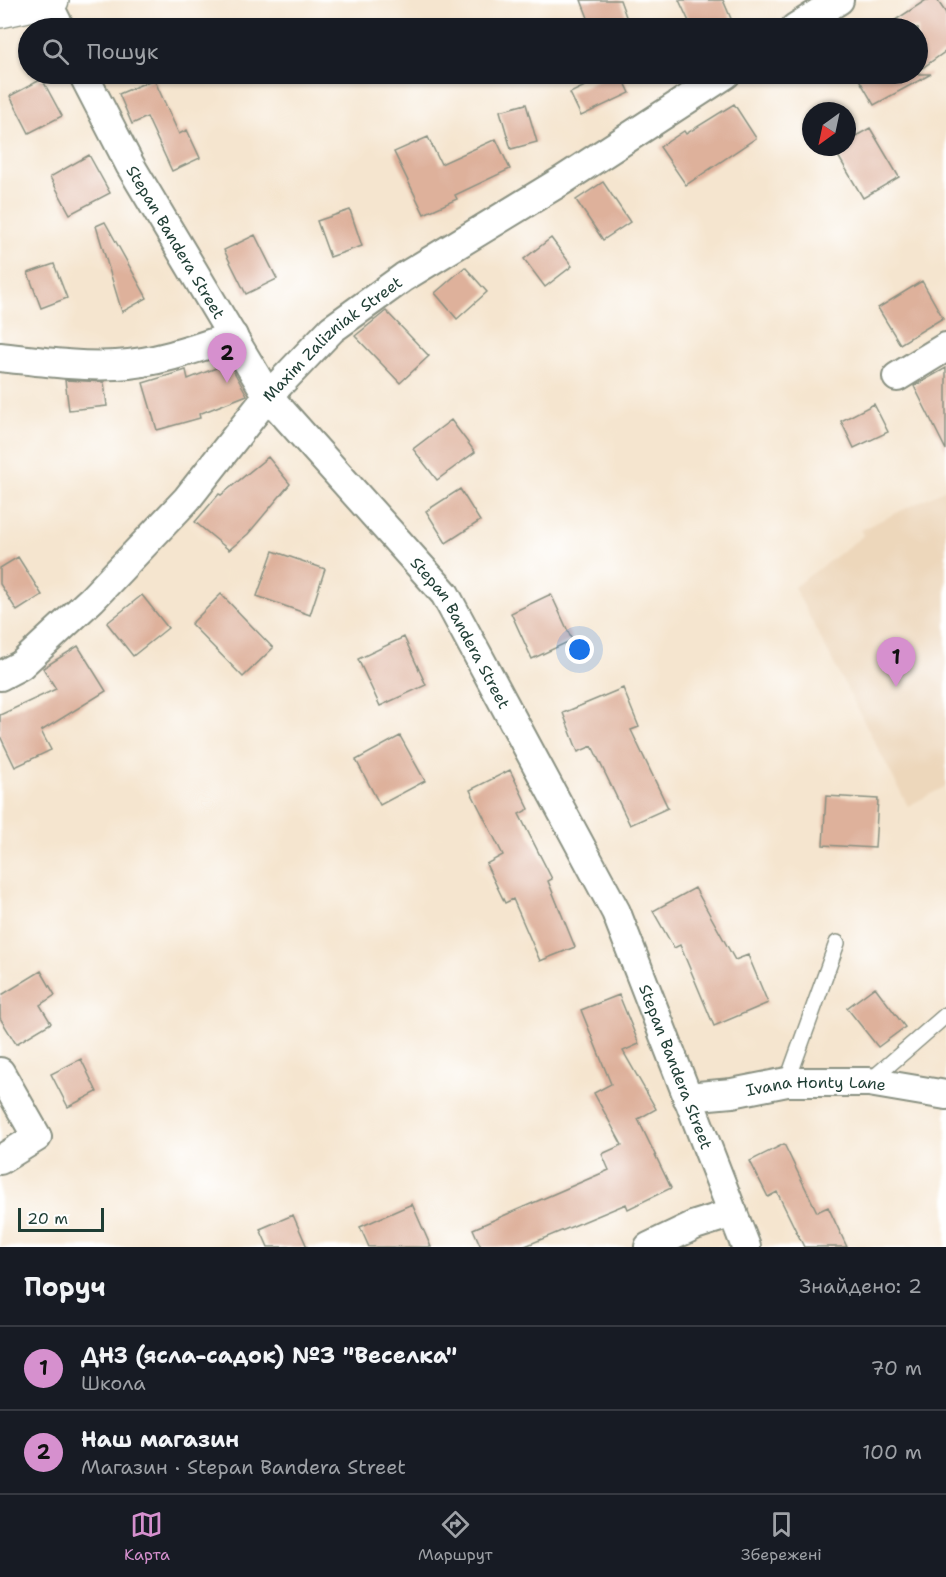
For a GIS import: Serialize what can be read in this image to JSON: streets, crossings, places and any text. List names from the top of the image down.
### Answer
{
  "streets": {
    "street": ["Stepan Bandera Street", "Maxim Zalizniak Street", "Ivana Honty Lane"]
  },
  "crossings": [
    ["Stepan Bandera Street", "Maxim Zalizniak Street"],
    ["Stepan Bandera Street", "Ivana Honty Lane"]
  ],
  "scale_bar": "20 m",
  "north": "bottom left",
  "page": {
    "search": "Пошук",
    "pins": ["2", "1"],
    "scale": "20 m",
    "heading": ["Поруч", "Знайдено: 2"],
    "list": [
      {
        "mark": "1",
        "name": "ДНЗ (ясла-садок) №3 \"Веселка\"",
        "note": "Школа",
        "value": "70 m"
      },
      {
        "mark": "2",
        "name": "Наш магазин",
        "note": "Магазин · Stepan Bandera Street",
        "value": "100 m"
      }
    ],
    "nav": ["Карта", "Маршрут", "Збережені"]
  }
}
